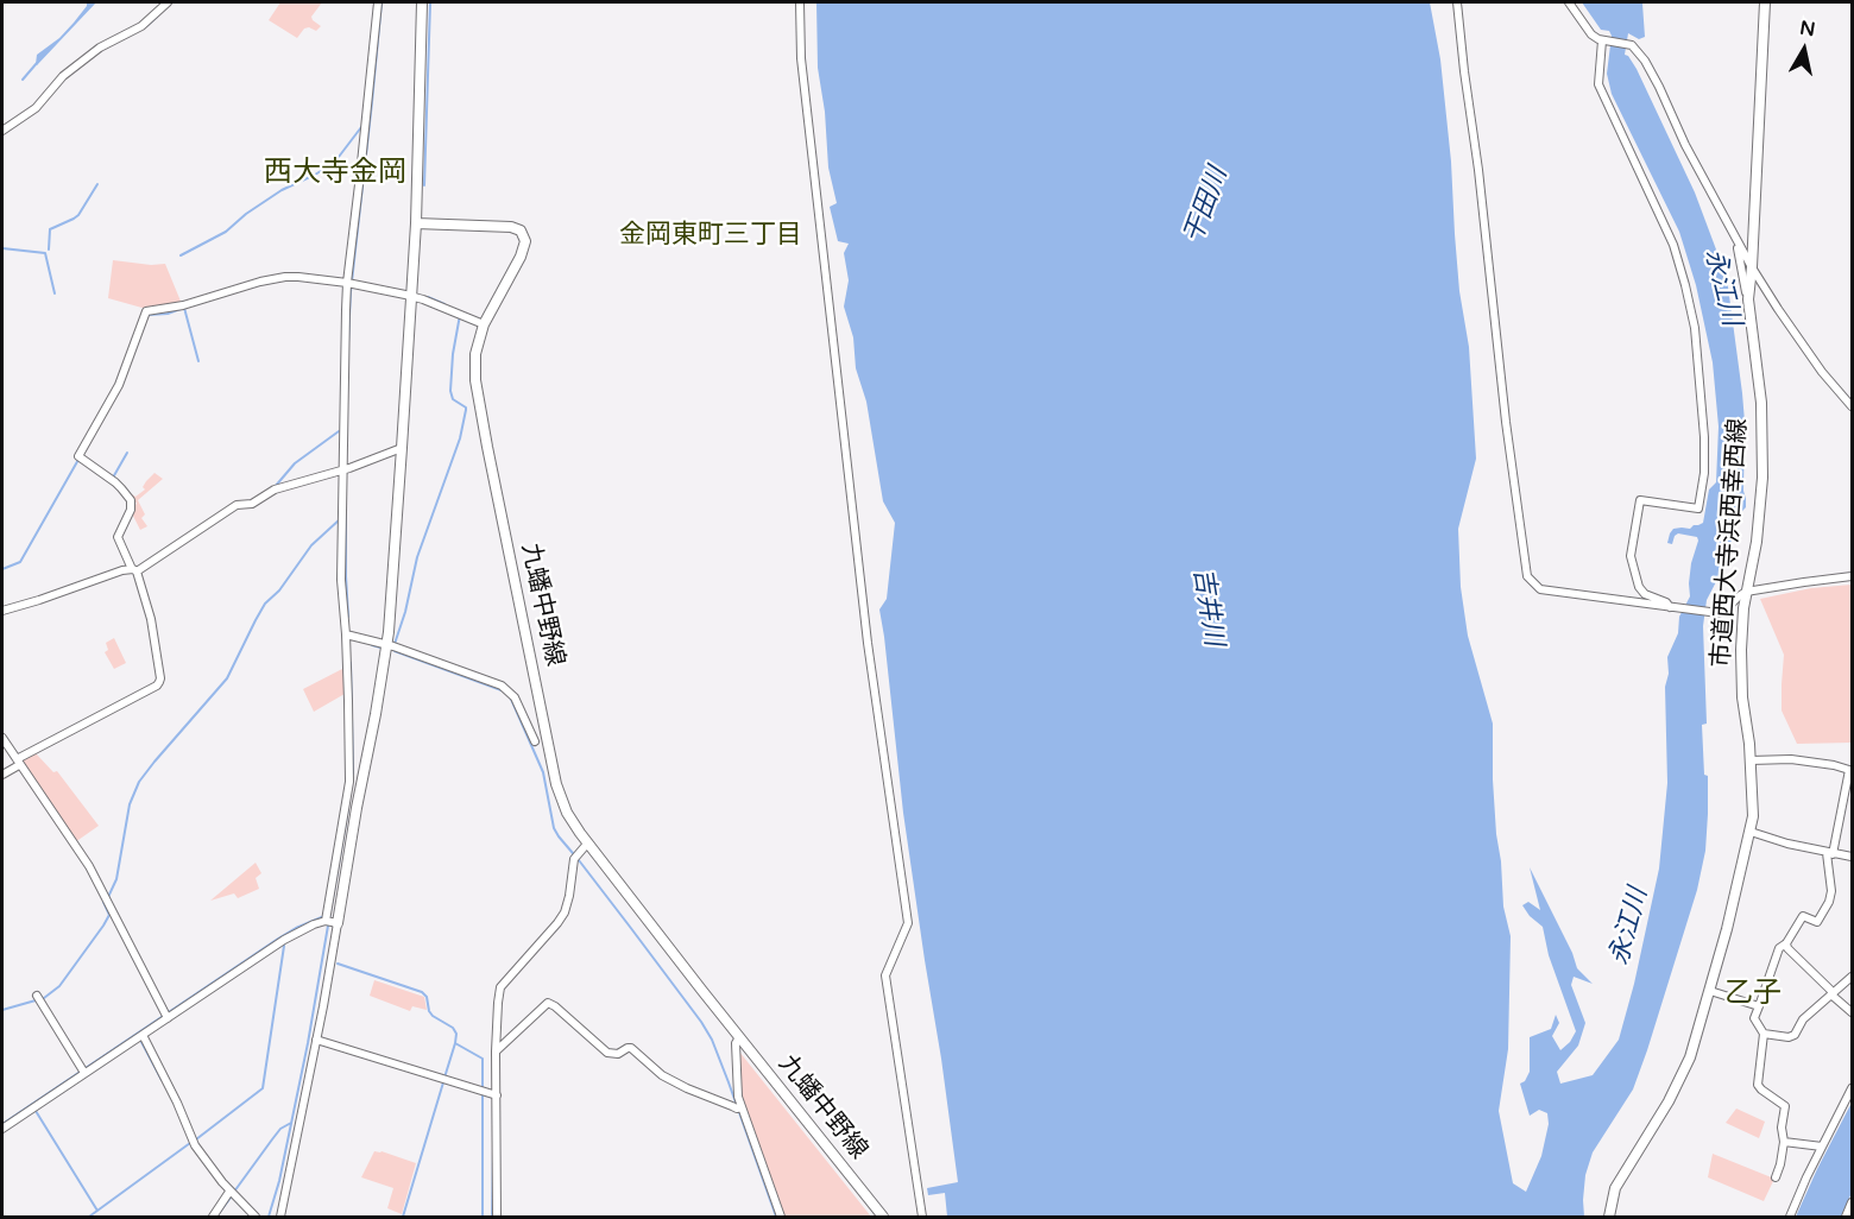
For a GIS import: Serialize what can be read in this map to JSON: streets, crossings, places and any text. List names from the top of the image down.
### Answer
{
  "streets": {
    "street": ["市道西大寺浜西幸西線", "九蟠中野線"]
  },
  "districts": ["西大寺金岡", "金岡東町三丁目", "乙子"],
  "water": ["干田川", "永江川", "吉井川"],
  "north": "top"
}
